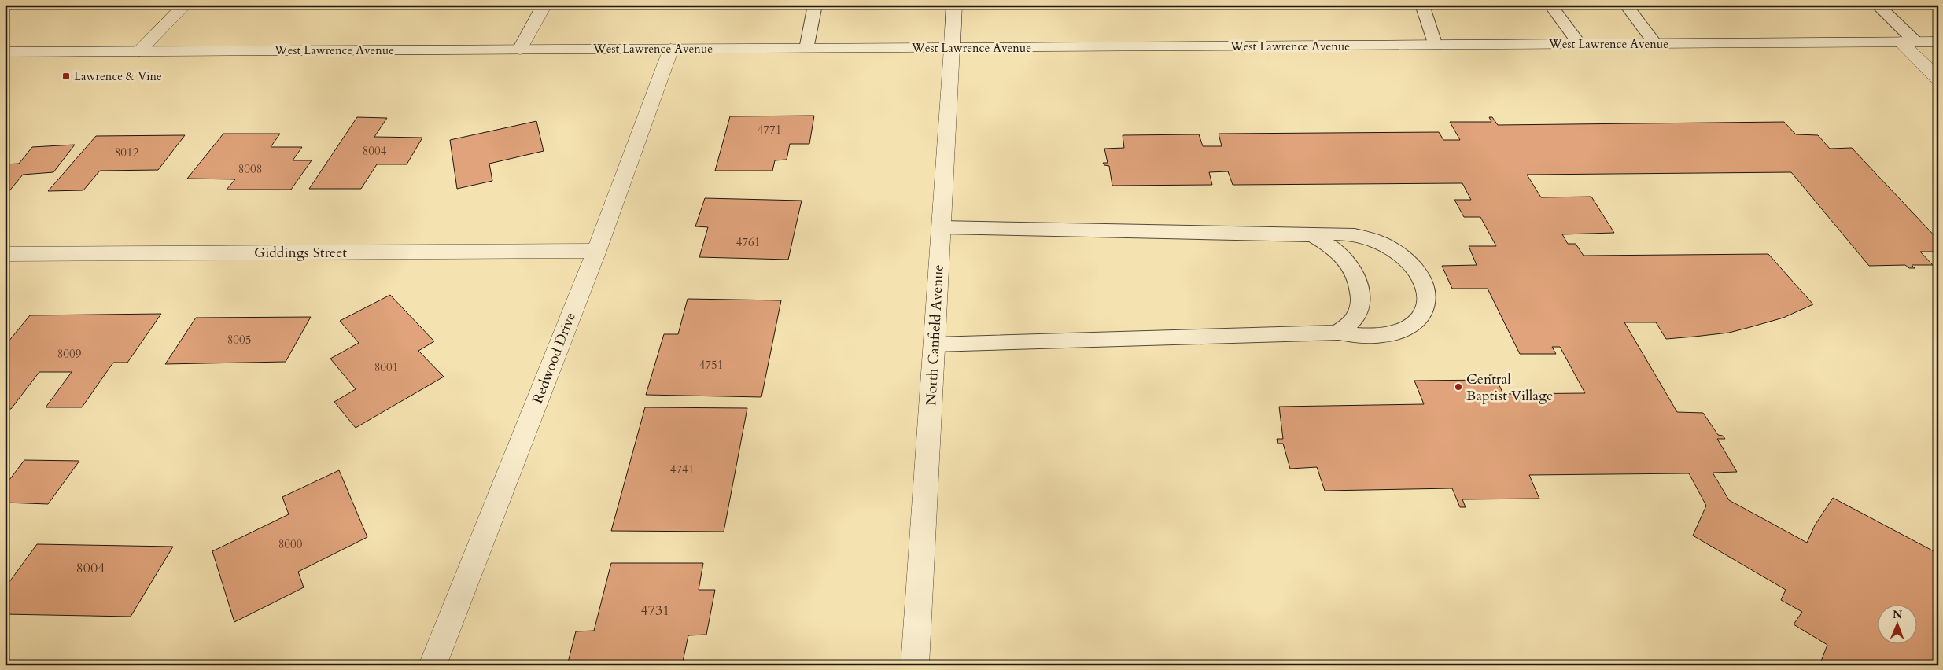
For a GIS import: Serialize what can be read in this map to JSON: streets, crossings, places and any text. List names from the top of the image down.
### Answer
{
  "streets": {
    "street": [
      "West Lawrence Avenue",
      "Giddings Street",
      "North Canfield Avenue",
      "Redwood Drive"
    ]
  },
  "crossings": [
    ["West Lawrence Avenue", "North Canfield Avenue"],
    ["West Lawrence Avenue", "Redwood Drive"],
    ["Giddings Street", "Redwood Drive"]
  ],
  "places": {
    "transit": ["Lawrence & Vine"],
    "other": ["Central Baptist Village"]
  },
  "house_numbers": [
    "4771",
    "8004",
    "8012",
    "8008",
    "4761",
    "8005",
    "8009",
    "4751",
    "8001",
    "4741",
    "8000",
    "8004",
    "4731"
  ],
  "north": "top"
}
